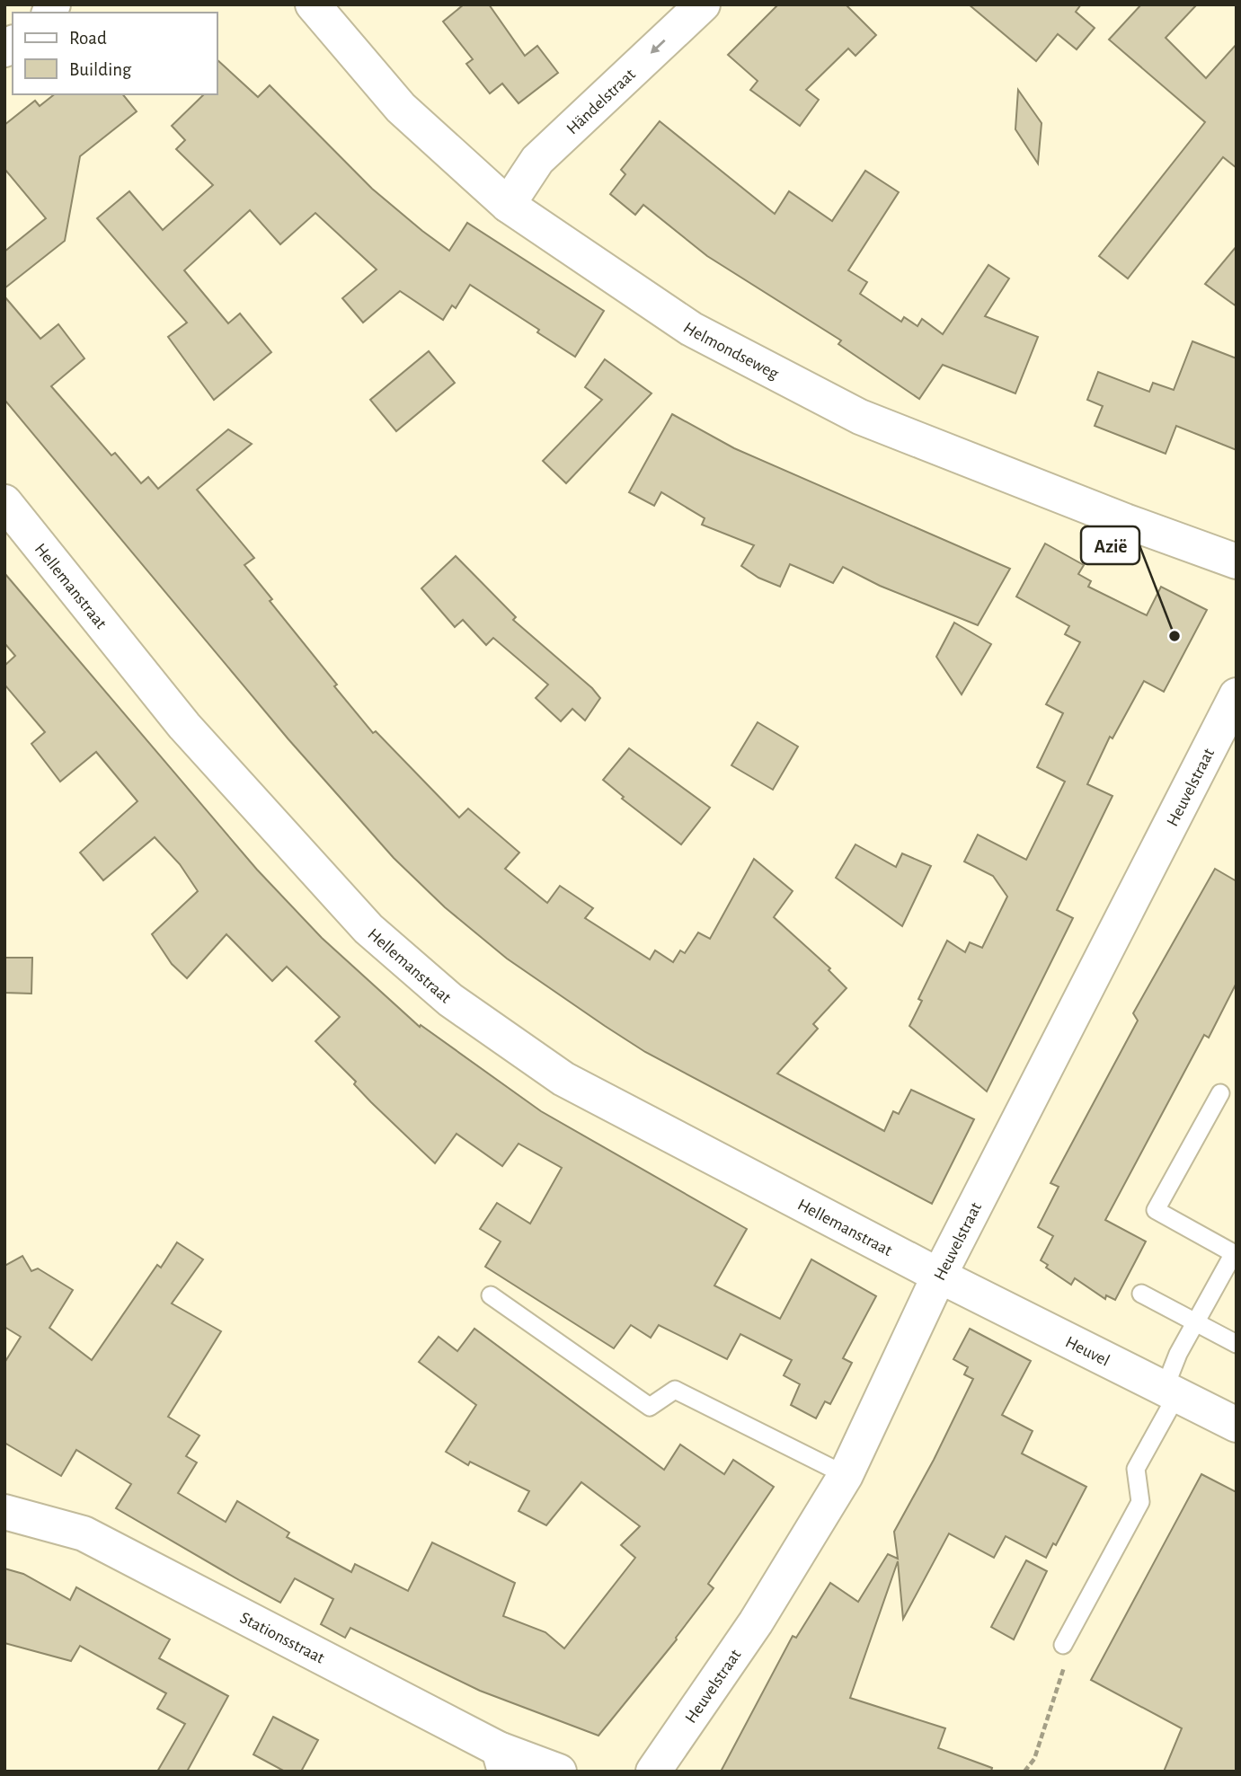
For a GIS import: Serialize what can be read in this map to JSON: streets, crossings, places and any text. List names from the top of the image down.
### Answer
{
  "streets": {
    "street": [
      "Händelstraat",
      "Helmondseweg",
      "Hellemanstraat",
      "Heuvelstraat",
      "Heuvel",
      "Stationsstraat"
    ]
  },
  "crossings": [
    ["Händelstraat", "Helmondseweg"],
    ["Hellemanstraat", "Heuvelstraat"],
    ["Hellemanstraat", "Heuvel"],
    ["Heuvelstraat", "Heuvel"]
  ],
  "one_way": ["Händelstraat"],
  "places": ["Azië"],
  "legend": ["Road", "Building"]
}
